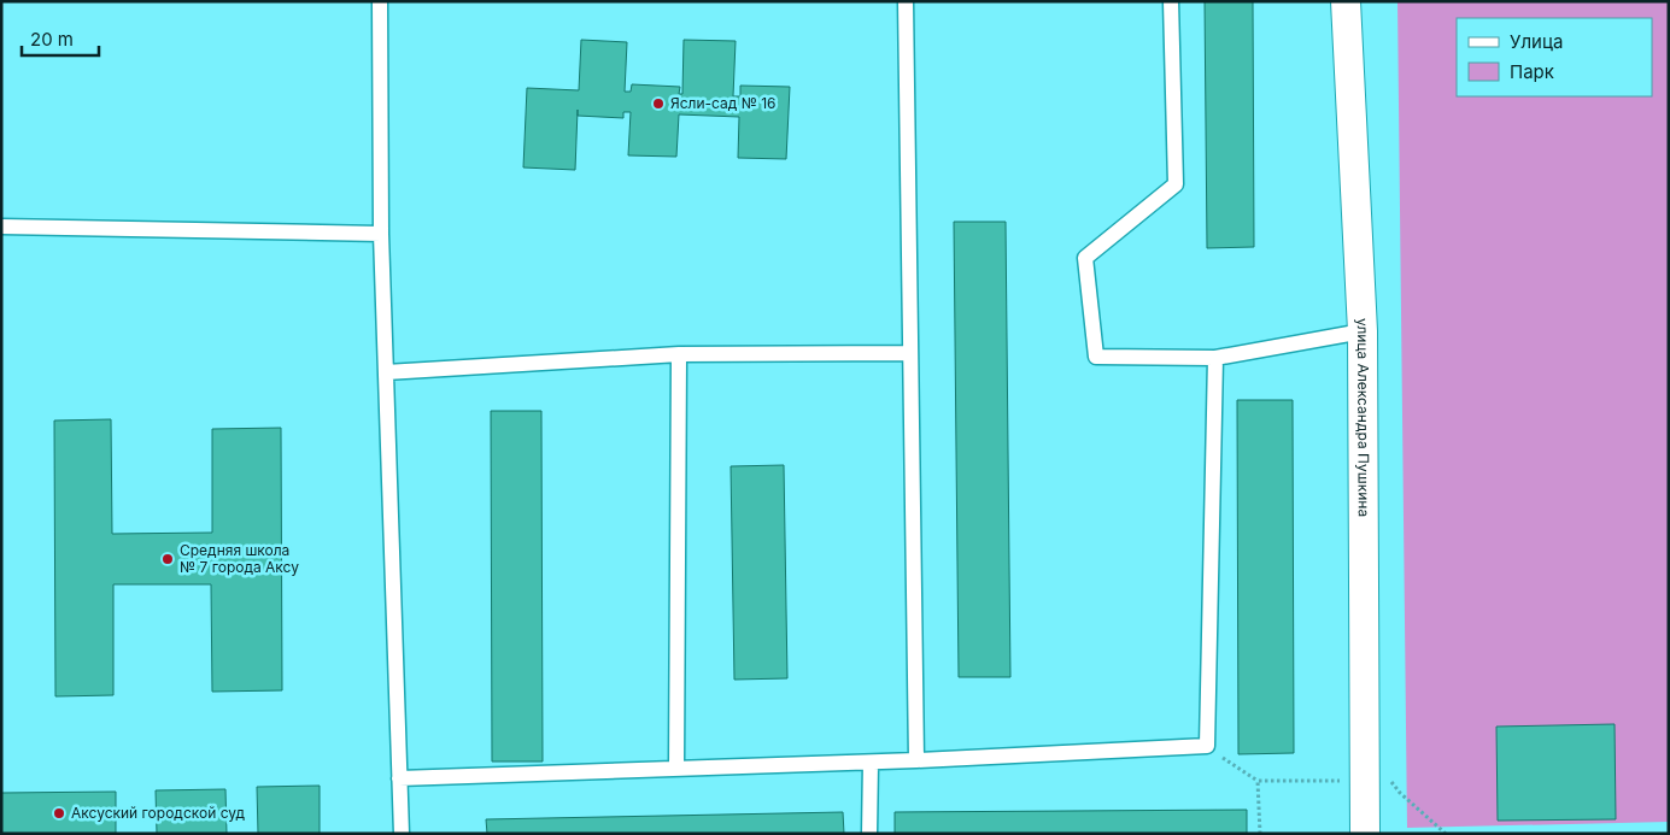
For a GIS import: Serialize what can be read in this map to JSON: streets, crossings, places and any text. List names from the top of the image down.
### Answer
{
  "streets": {
    "street": ["улица Александра Пушкина"]
  },
  "places": ["Ясли-сад № 16", "Средняя школа № 7 города Аксу", "Аксуский городской суд"],
  "legend": ["Улица", "Парк"],
  "scale_bar": "20 m"
}
